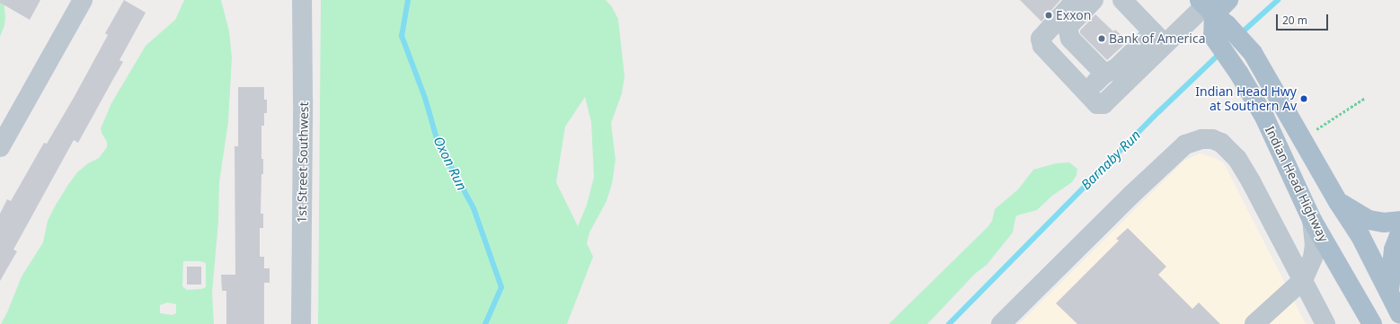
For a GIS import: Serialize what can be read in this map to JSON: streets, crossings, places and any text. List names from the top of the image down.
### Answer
{
  "streets": {
    "main road": ["Indian Head Highway"],
    "street": ["1st Street Southwest"]
  },
  "water": ["Barnaby Run", "Oxon Run"],
  "places": ["Exxon", "Bank of America", "Indian Head Hwy at Southern Av"],
  "scale_bar": "20 m"
}
